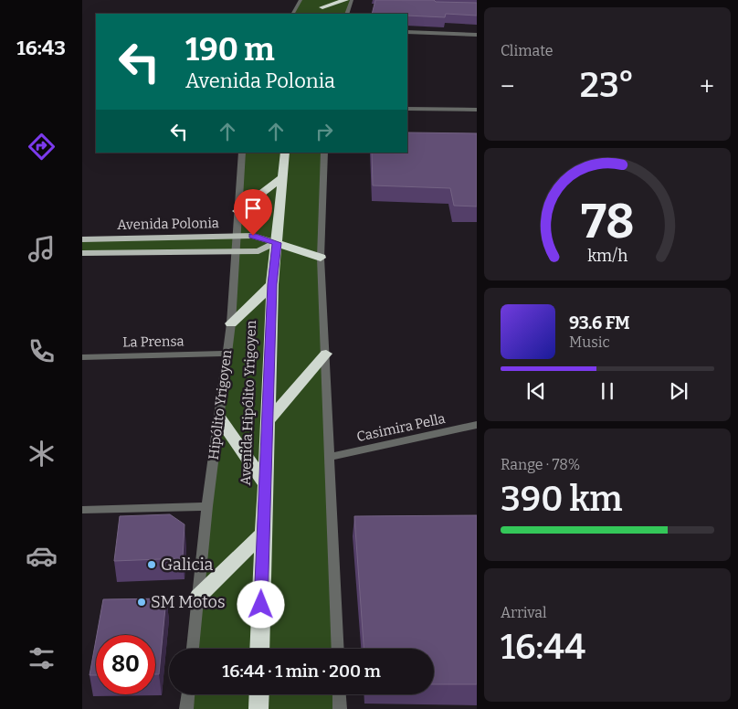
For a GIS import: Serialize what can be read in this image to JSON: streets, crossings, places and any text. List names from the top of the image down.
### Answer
{
  "streets": {
    "highway": ["Avenida Hipólito Yrigoyen"],
    "main road": ["Avenida Polonia"],
    "street": ["La Prensa", "Hipólito Yrigoyen", "Casimira Pella"]
  },
  "crossings": [
    ["Avenida Polonia", "Avenida Hipólito Yrigoyen"],
    ["Avenida Polonia", "Hipólito Yrigoyen"],
    ["La Prensa", "Hipólito Yrigoyen"]
  ],
  "places": ["Galicia", "SM Motos"],
  "page": {
    "tabs": "16:43",
    "tile": [
      "Climate",
      ["Range · 78%", "390 km"],
      ["Arrival", "16:44"]
    ],
    "turn": ["190 m", "Avenida Polonia"],
    "heat": ["−", "23°", "+"],
    "song": ["93.6 FM", "Music"],
    "limit": "80",
    "trip": "16:44 · 1 min · 200 m",
    "gauge": ["78", "km/h"]
  }
}
